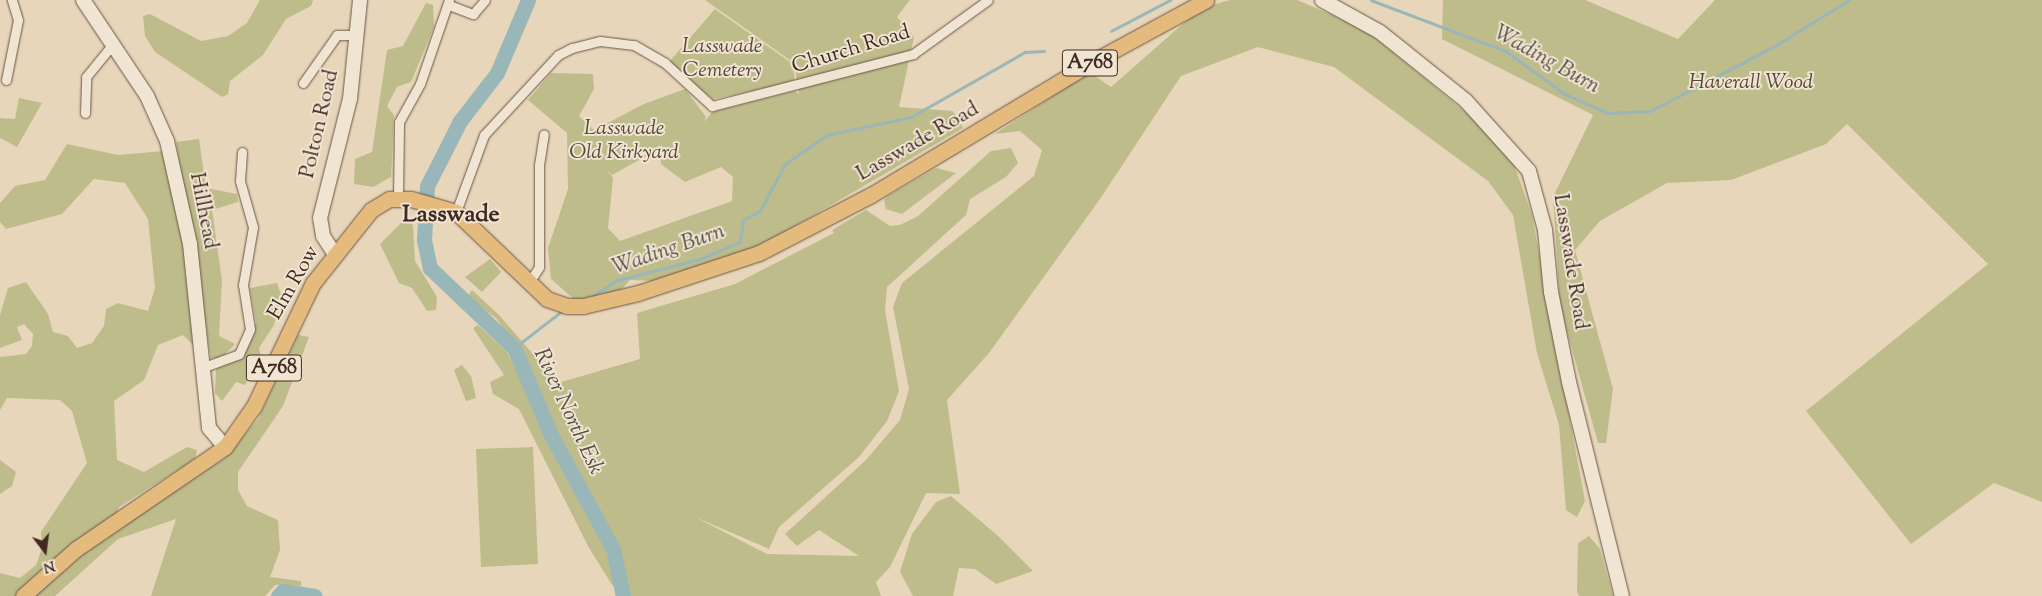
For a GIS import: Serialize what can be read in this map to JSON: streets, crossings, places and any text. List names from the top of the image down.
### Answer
{
  "streets": {
    "main road": ["A768", "Lasswade Road", "Elm Row"],
    "street": ["Church Road", "Polton Road", "Hillhead"]
  },
  "crossings": [
    ["Church Road", "A768"],
    ["A768", "Lasswade Road"],
    ["A768", "Hillhead"],
    ["A768", "Elm Row"],
    ["Polton Road", "Elm Row"],
    ["Hillhead", "Elm Row"]
  ],
  "districts": ["Lasswade"],
  "water": ["Wading Burn", "River North Esk"],
  "parks": ["Lasswade Cemetery", "Haverall Wood", "Lasswade Old Kirkyard"],
  "north": "bottom"
}
